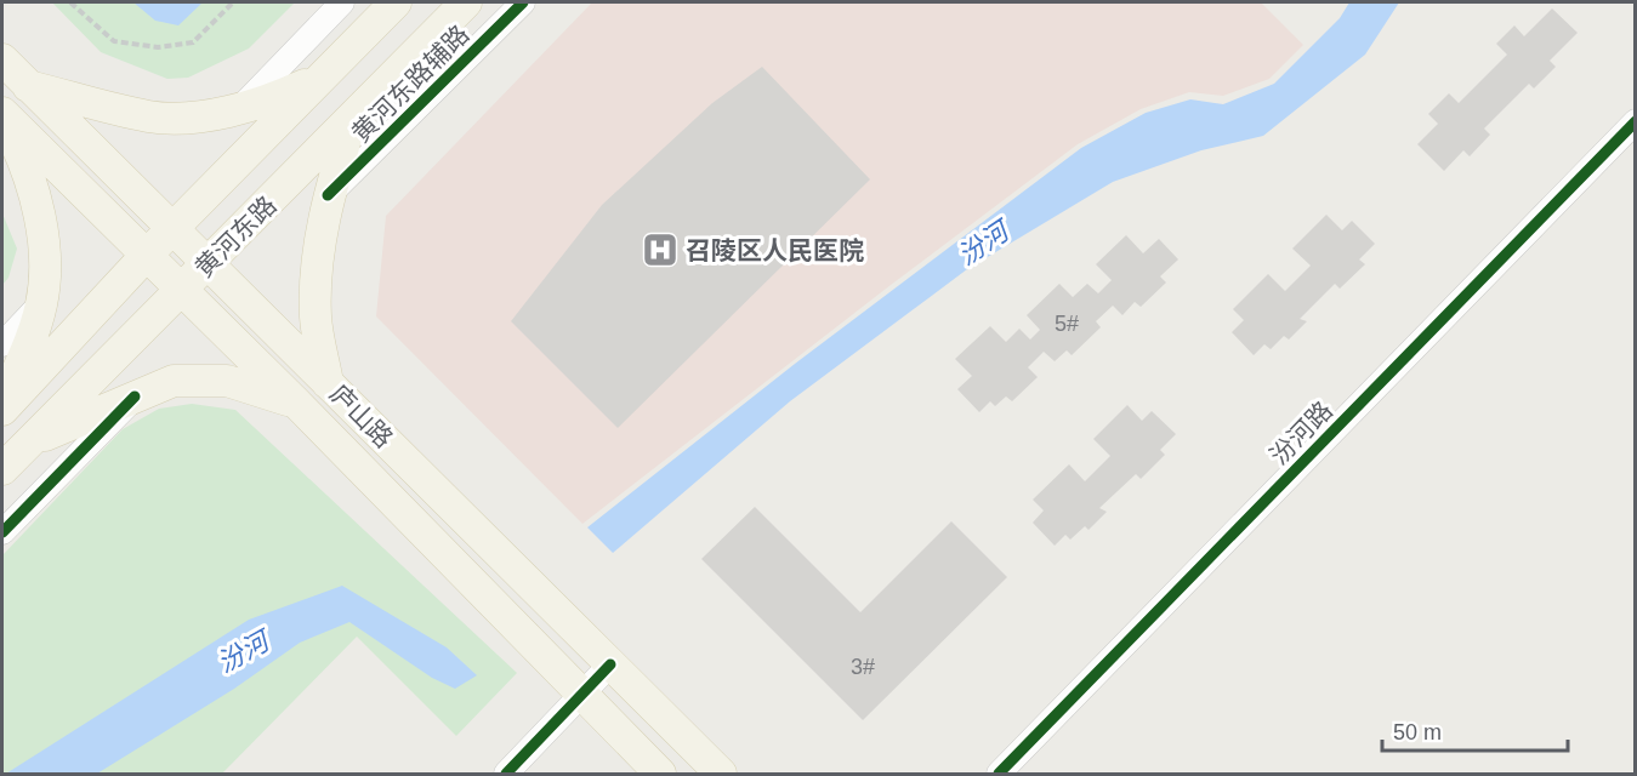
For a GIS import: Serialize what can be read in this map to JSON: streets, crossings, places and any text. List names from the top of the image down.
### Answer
{
  "streets": {
    "main road": ["黄河东路", "庐山路"],
    "street": ["黄河东路辅路", "汾河路"]
  },
  "crossings": [
    ["黄河东路", "庐山路"]
  ],
  "water": ["汾河"],
  "places": {
    "hospital": ["召陵区人民医院"]
  },
  "house_numbers": ["5#", "3#"],
  "scale_bar": "50 m"
}
